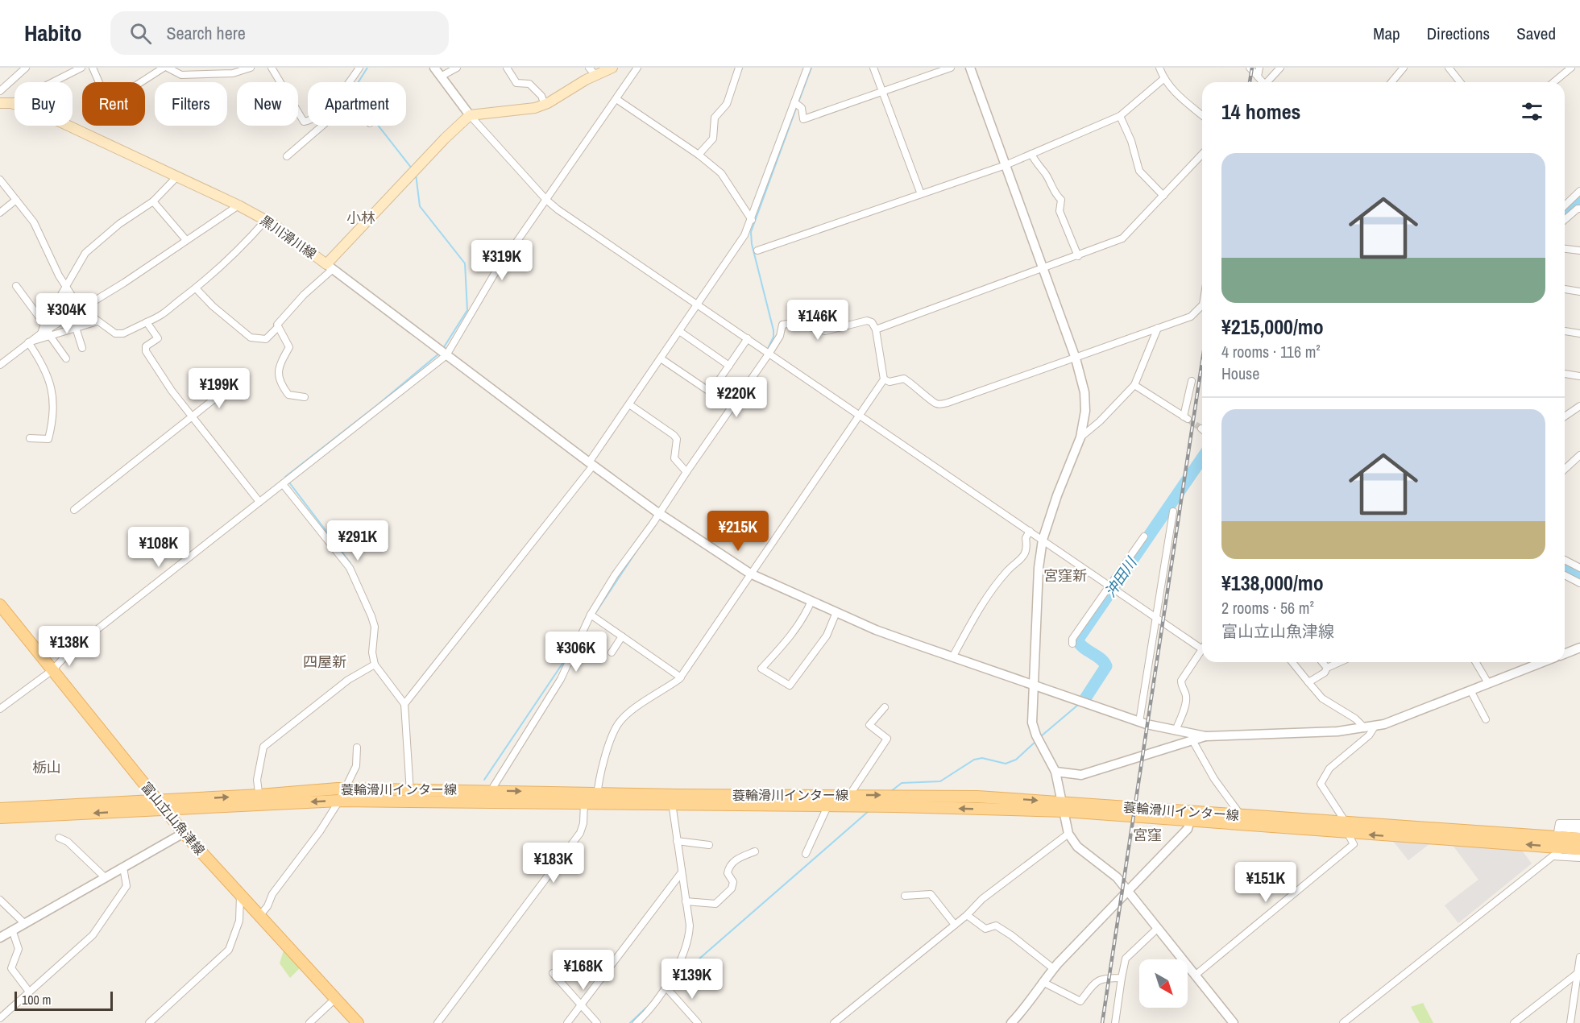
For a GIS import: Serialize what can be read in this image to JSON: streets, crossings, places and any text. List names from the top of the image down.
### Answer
{
  "streets": {
    "main road": ["黒川滑川線", "蓑輪滑川インター線", "富山立山魚津線"]
  },
  "crossings": [
    ["蓑輪滑川インター線", "富山立山魚津線"]
  ],
  "districts": [
    "小林",
    "宮窪新",
    "四屋新",
    "栃山",
    "宮窪"
  ],
  "water": ["沖田川"],
  "scale_bar": "100 m",
  "north": "bottom right",
  "page": {
    "header": "Habito",
    "search": "Search here",
    "nav": ["Map", "Directions", "Saved"],
    "chip": [
      "Buy",
      "Rent",
      "Filters",
      "New",
      "Apartment"
    ],
    "heading": "14 homes",
    "list": [
      {
        "name": "¥215,000/mo",
        "note": "4 rooms · 116 m² · House"
      },
      {
        "name": "¥138,000/mo",
        "note": "2 rooms · 56 m² · 富山立山魚津線"
      }
    ],
    "price": [
      "¥319K",
      "¥304K",
      "¥146K",
      "¥199K",
      "¥220K",
      "¥215K",
      "¥291K",
      "¥108K",
      "¥138K",
      "¥306K",
      "¥183K",
      "¥151K",
      "¥168K",
      "¥139K"
    ],
    "scale": "100 m"
  }
}
